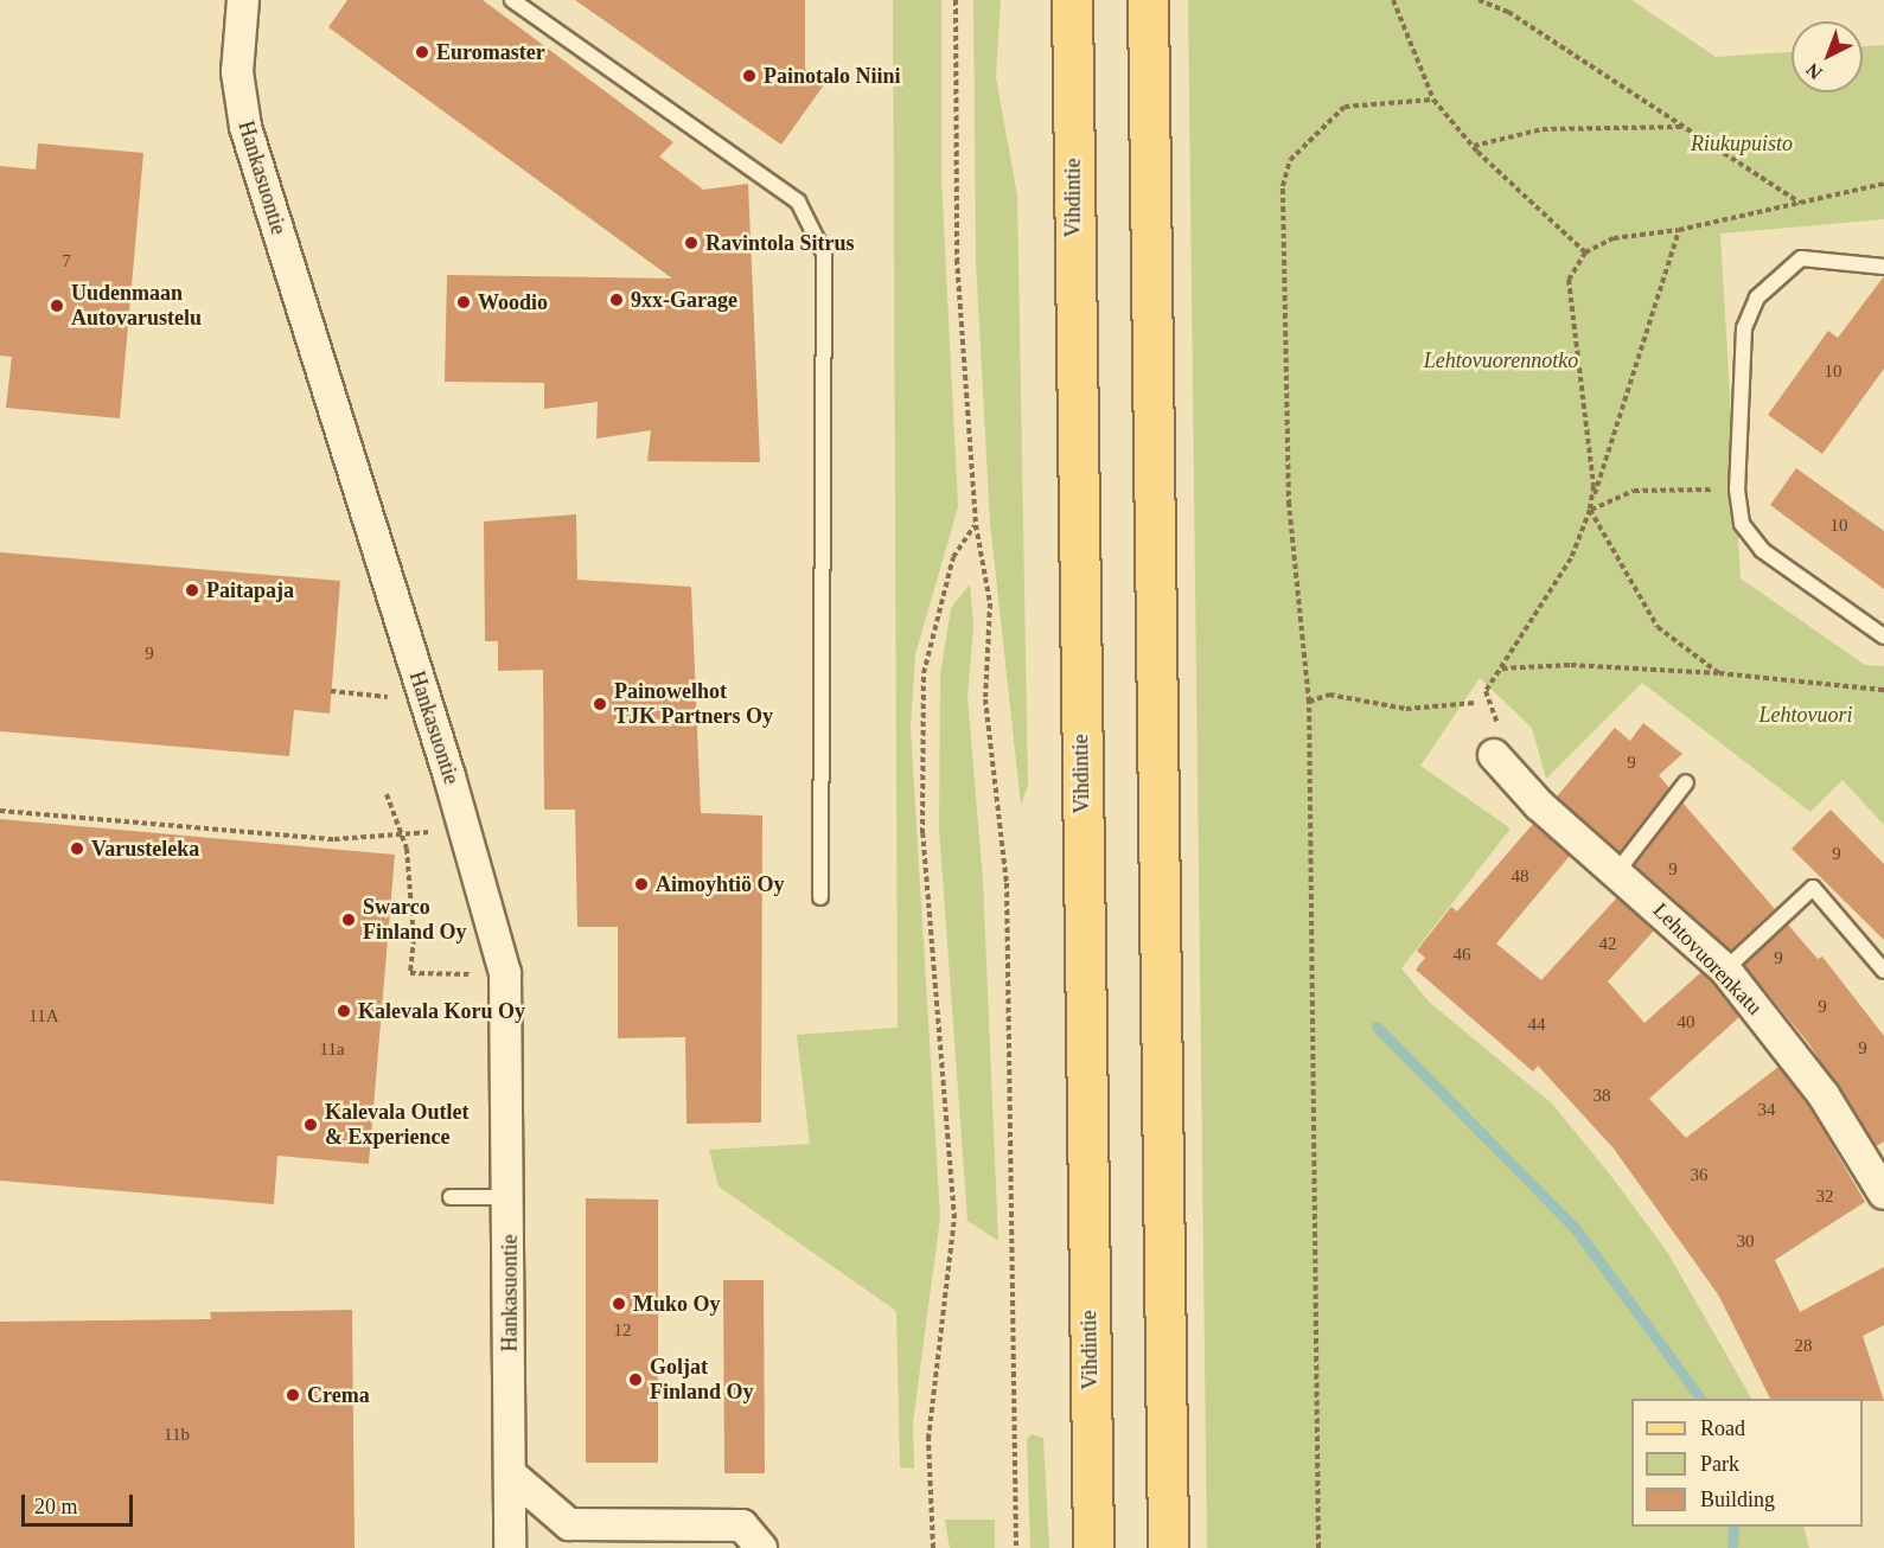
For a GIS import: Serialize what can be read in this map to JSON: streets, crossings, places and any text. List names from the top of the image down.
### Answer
{
  "streets": {
    "main road": ["Vihdintie"],
    "street": ["Hankasuontie", "Lehtovuorenkatu"]
  },
  "parks": ["Riukupuisto", "Lehtovuorennotko", "Lehtovuori"],
  "places": [
    "Euromaster",
    "Painotalo Niini",
    "Ravintola Sitrus",
    "9xx-Garage",
    "Woodio",
    "Uudenmaan Autovarustelu",
    "Paitapaja",
    "Painowelhot TJK Partners Oy",
    "Varusteleka",
    "Aimoyhtiö Oy",
    "Swarco Finland Oy",
    "Kalevala Koru Oy",
    "Kalevala Outlet & Experience",
    "Muko Oy",
    "Goljat Finland Oy",
    "Crema"
  ],
  "house_numbers": [
    "7",
    "10",
    "10",
    "9",
    "9",
    "9",
    "9",
    "48",
    "42",
    "46",
    "9",
    "9",
    "11A",
    "40",
    "44",
    "9",
    "11a",
    "38",
    "34",
    "36",
    "32",
    "30",
    "12",
    "28",
    "11b"
  ],
  "legend": ["Road", "Park", "Building"],
  "scale_bar": "20 m",
  "north": "bottom left"
}
